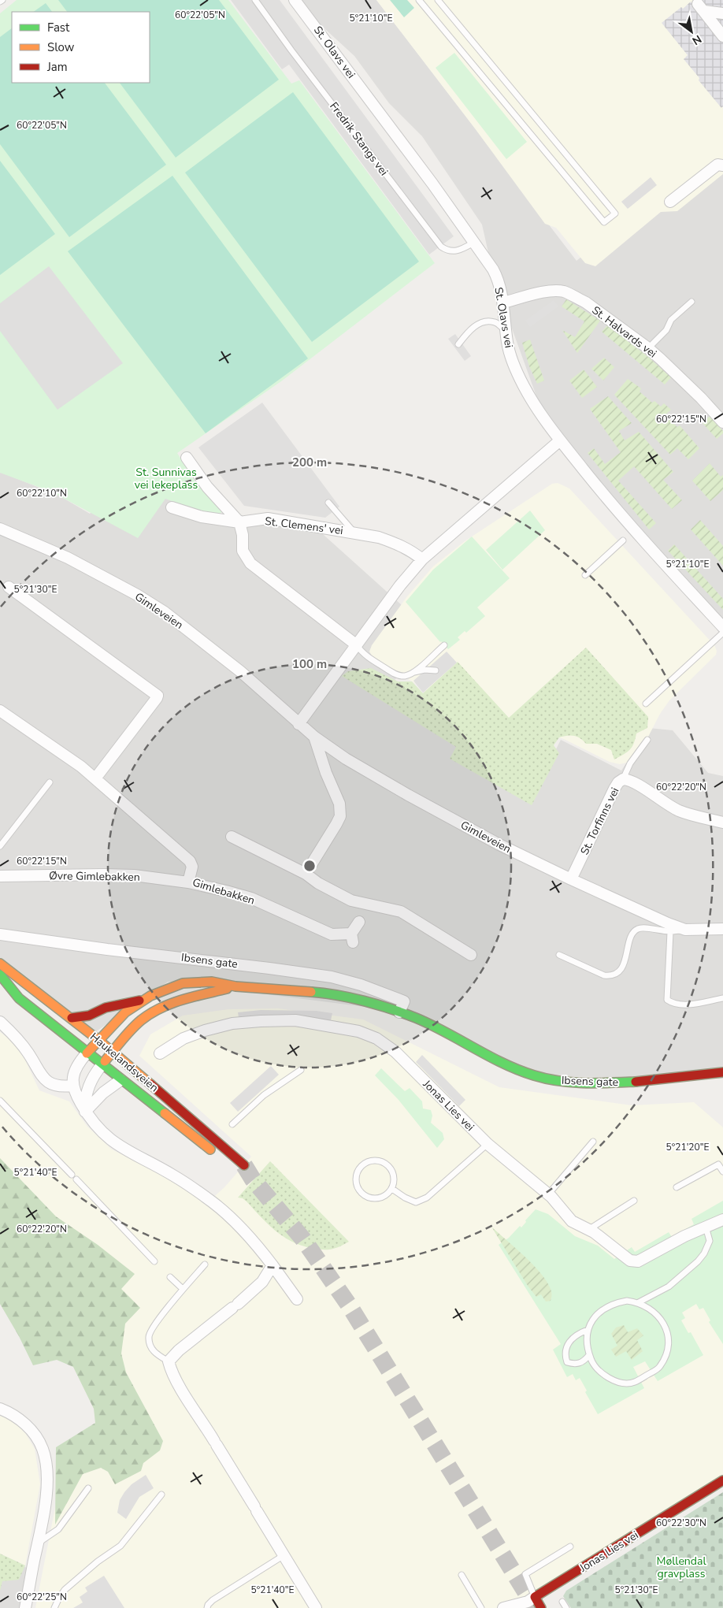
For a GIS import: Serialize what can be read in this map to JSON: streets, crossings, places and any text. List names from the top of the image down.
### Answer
{
  "streets": {
    "main road": ["Ibsens gate", "Haukelandsveien", "Jonas Lies vei"],
    "street": [
      "St. Olavs vei",
      "St. Halvards vei",
      "St. Clemens' vei",
      "Gimleveien",
      "St. Torfinns vei",
      "Øvre Gimlebakken",
      "Gimlebakken"
    ],
    "lane": ["Fredrik Stangs vei"]
  },
  "crossings": [
    ["St. Olavs vei", "Fredrik Stangs vei"],
    ["St. Olavs vei", "St. Halvards vei"],
    ["Gimleveien", "St. Torfinns vei"],
    ["Øvre Gimlebakken", "Gimlebakken"],
    ["Ibsens gate", "Haukelandsveien"]
  ],
  "parks": ["St. Sunnivas vei lekeplass", "Møllendal gravplass"],
  "legend": ["Fast", "Slow", "Jam"],
  "north": "bottom right",
  "coordinates": [
    "60°22'05\"N",
    "5°21'10\"E",
    "60°22'15\"N",
    "60°22'10\"N",
    "5°21'30\"E",
    "60°22'20\"N",
    "5°21'20\"E",
    "5°21'40\"E",
    "60°22'30\"N",
    "60°22'25\"N"
  ],
  "rings": ["200 m", "100 m"]
}
